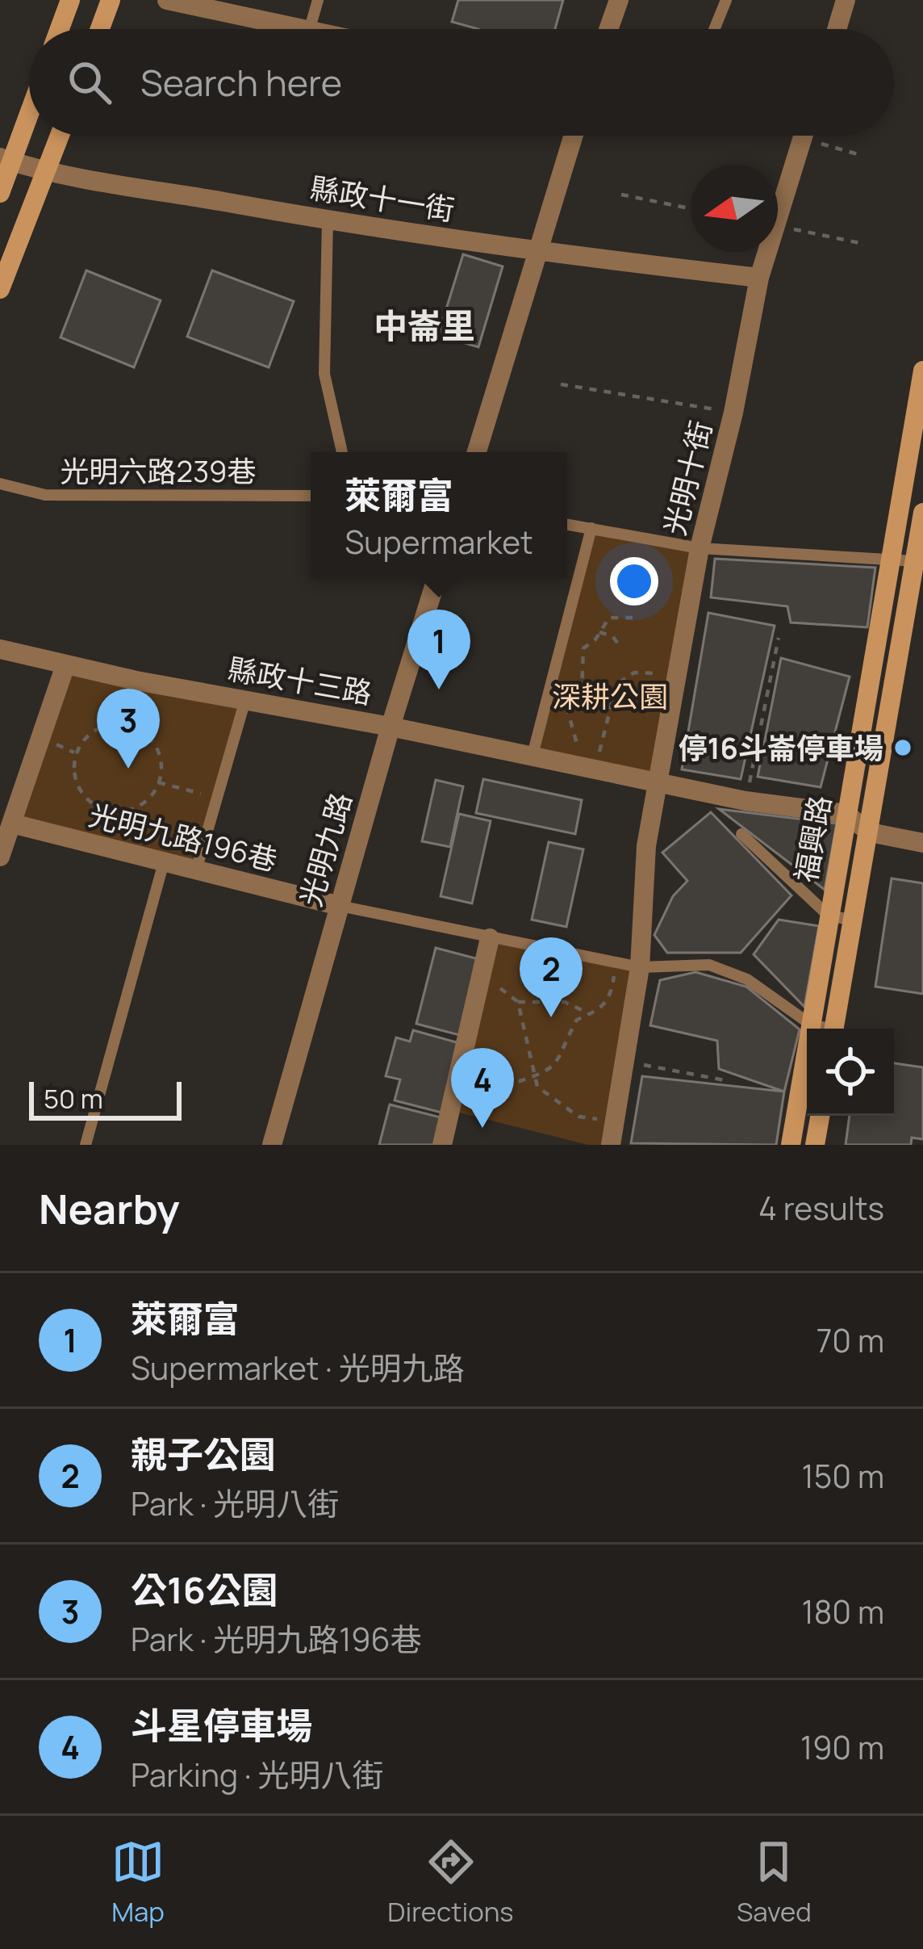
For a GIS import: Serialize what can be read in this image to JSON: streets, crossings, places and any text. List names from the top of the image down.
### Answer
{
  "streets": {
    "street": [
      "縣政十一街",
      "光明十街",
      "縣政十三路",
      "光明九路196巷",
      "福興路",
      "光明九路"
    ],
    "lane": ["光明六路239巷"]
  },
  "crossings": [
    ["縣政十一街", "光明十街"],
    ["光明十街", "縣政十三路"],
    ["縣政十三路", "福興路"],
    ["縣政十三路", "光明九路"],
    ["光明九路196巷", "光明九路"]
  ],
  "districts": ["中崙里"],
  "parks": ["深耕公園"],
  "places": ["停16斗崙停車場"],
  "scale_bar": "50 m",
  "north": "left",
  "page": {
    "search": "Search here",
    "popup": ["萊爾富", "Supermarket"],
    "pins": [
      "1",
      "3",
      "2",
      "4"
    ],
    "scale": "50 m",
    "heading": ["Nearby", "4 results"],
    "list": [
      {
        "mark": "1",
        "name": "萊爾富",
        "note": "Supermarket · 光明九路",
        "value": "70 m"
      },
      {
        "mark": "2",
        "name": "親子公園",
        "note": "Park · 光明八街",
        "value": "150 m"
      },
      {
        "mark": "3",
        "name": "公16公園",
        "note": "Park · 光明九路196巷",
        "value": "180 m"
      },
      {
        "mark": "4",
        "name": "斗星停車場",
        "note": "Parking · 光明八街",
        "value": "190 m"
      }
    ],
    "nav": ["Map", "Directions", "Saved"]
  }
}
